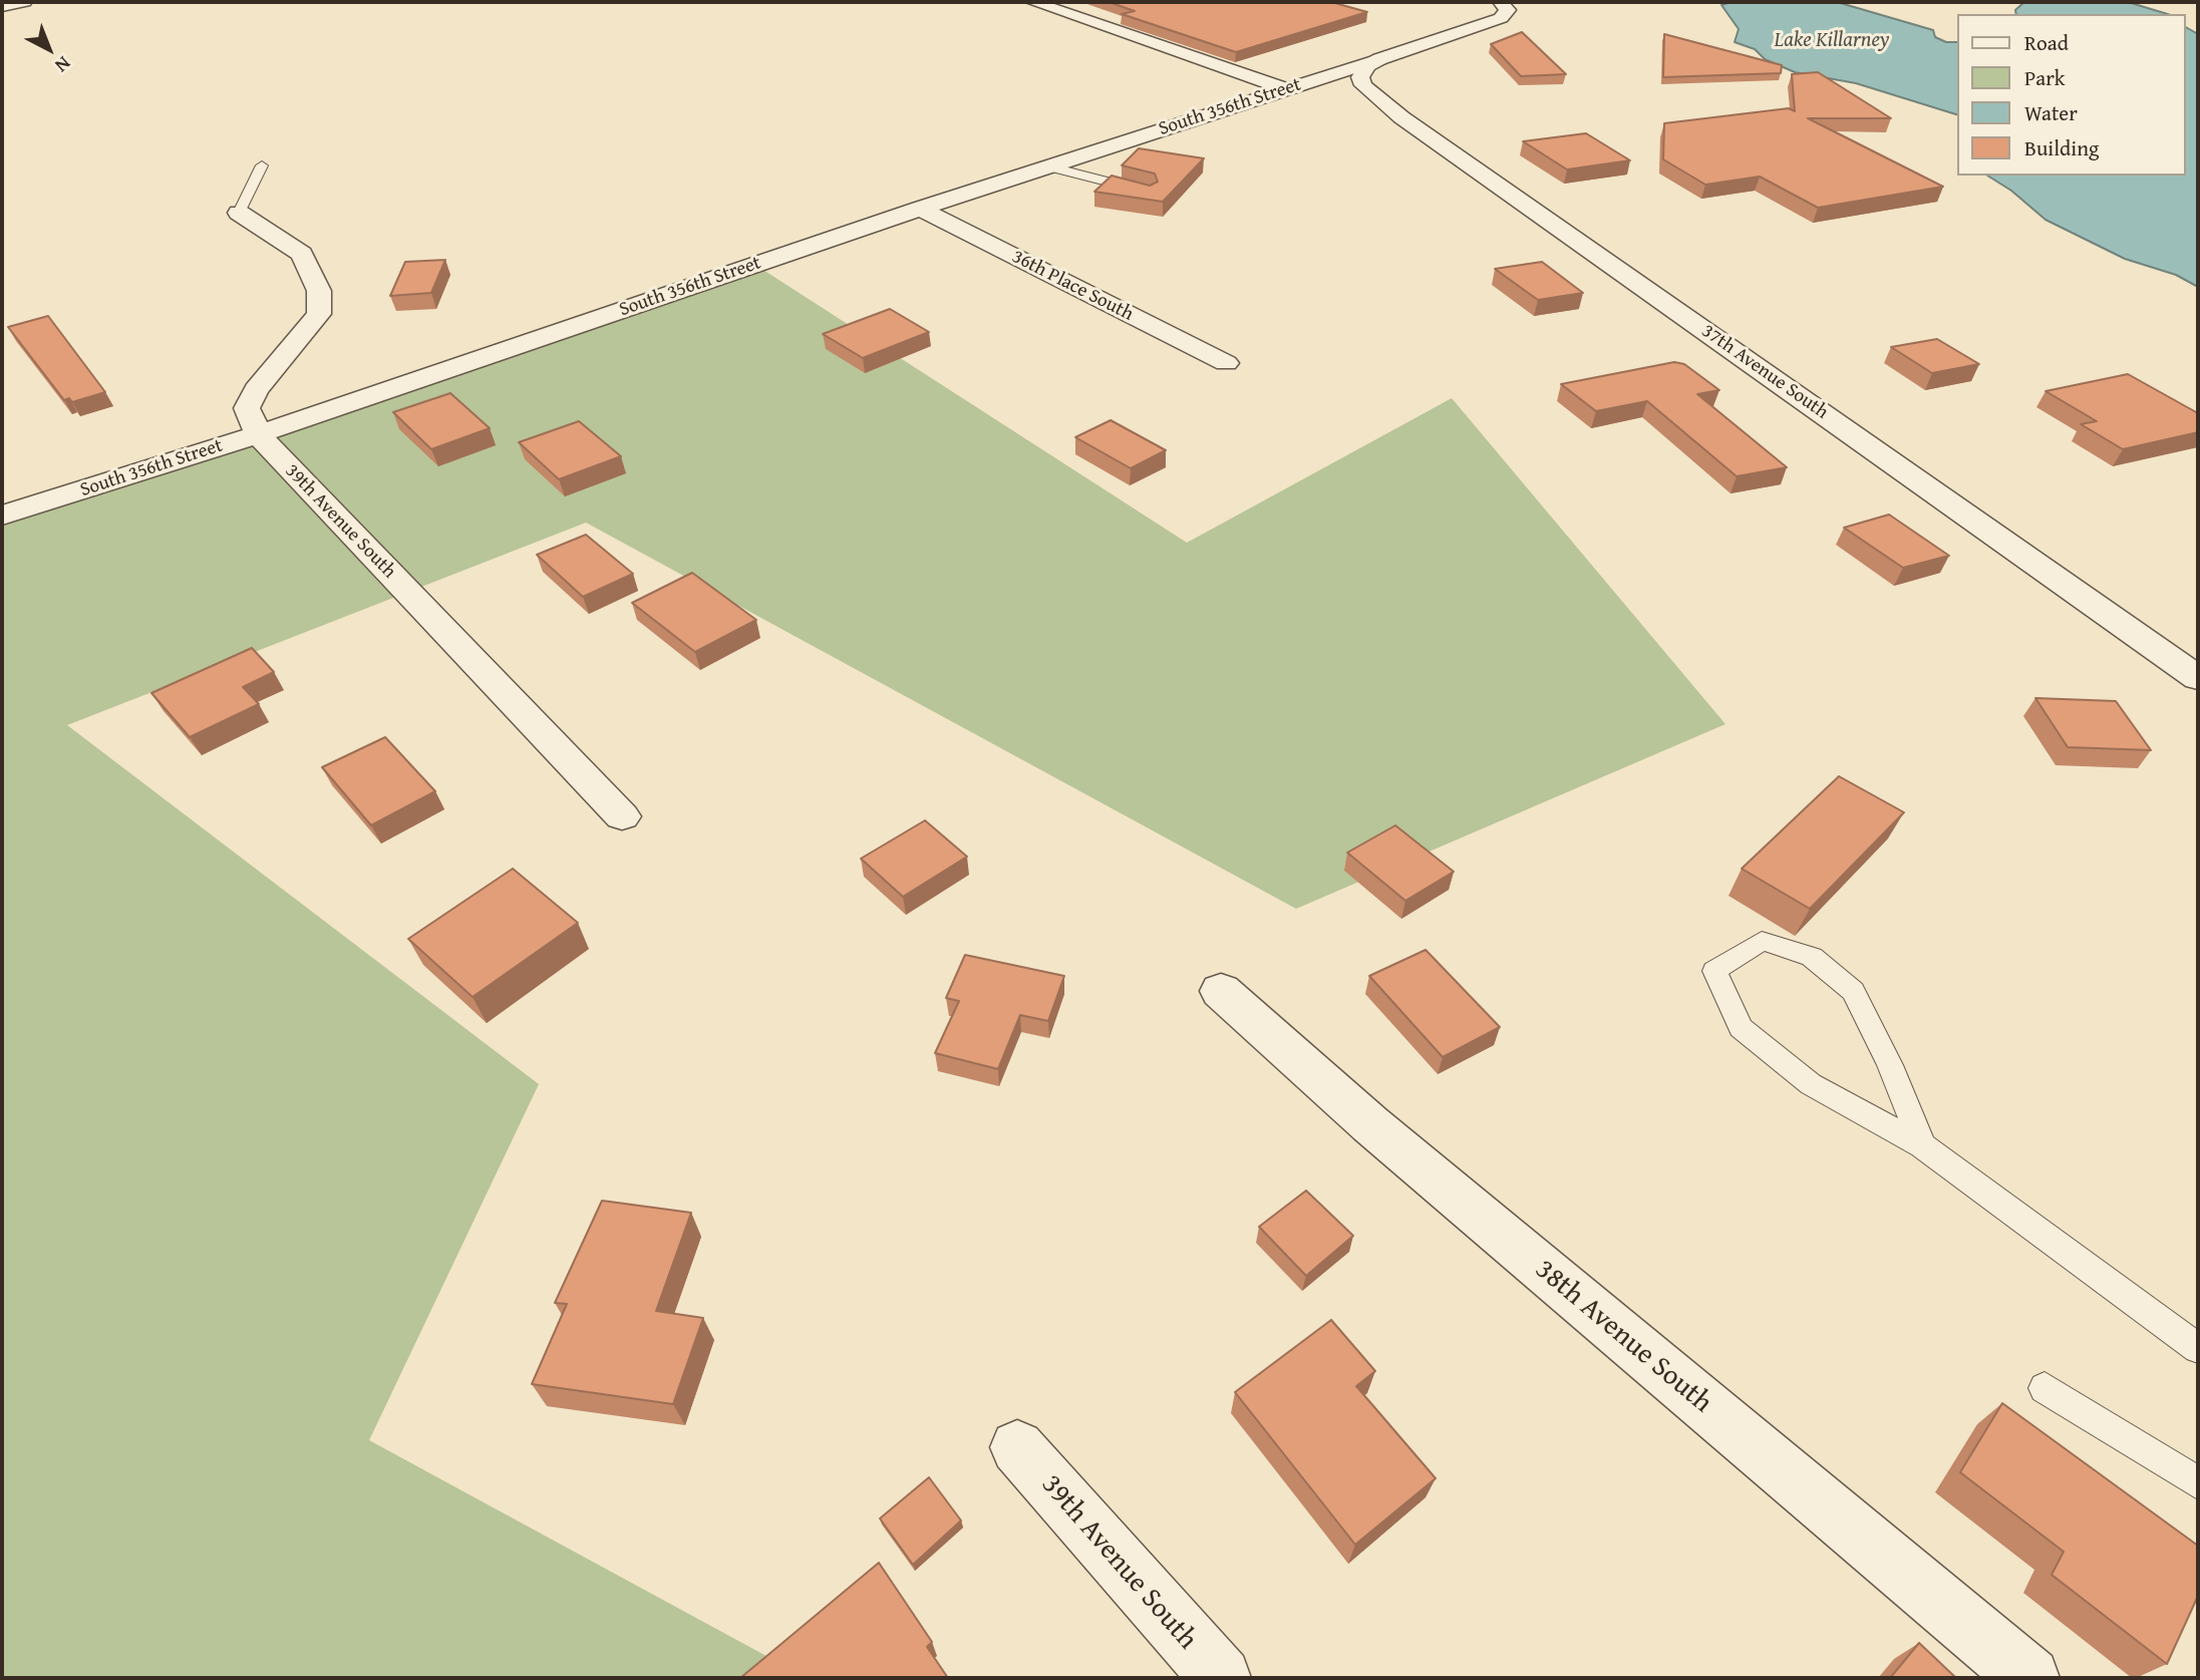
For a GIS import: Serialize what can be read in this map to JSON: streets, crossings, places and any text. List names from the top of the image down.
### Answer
{
  "streets": {
    "street": [
      "South 356th Street",
      "36th Place South",
      "37th Avenue South",
      "39th Avenue South",
      "38th Avenue South"
    ]
  },
  "crossings": [
    ["South 356th Street", "36th Place South"],
    ["South 356th Street", "37th Avenue South"],
    ["South 356th Street", "39th Avenue South"]
  ],
  "water": ["Lake Killarney"],
  "legend": [
    "Road",
    "Park",
    "Water",
    "Building"
  ],
  "north": "bottom right"
}
